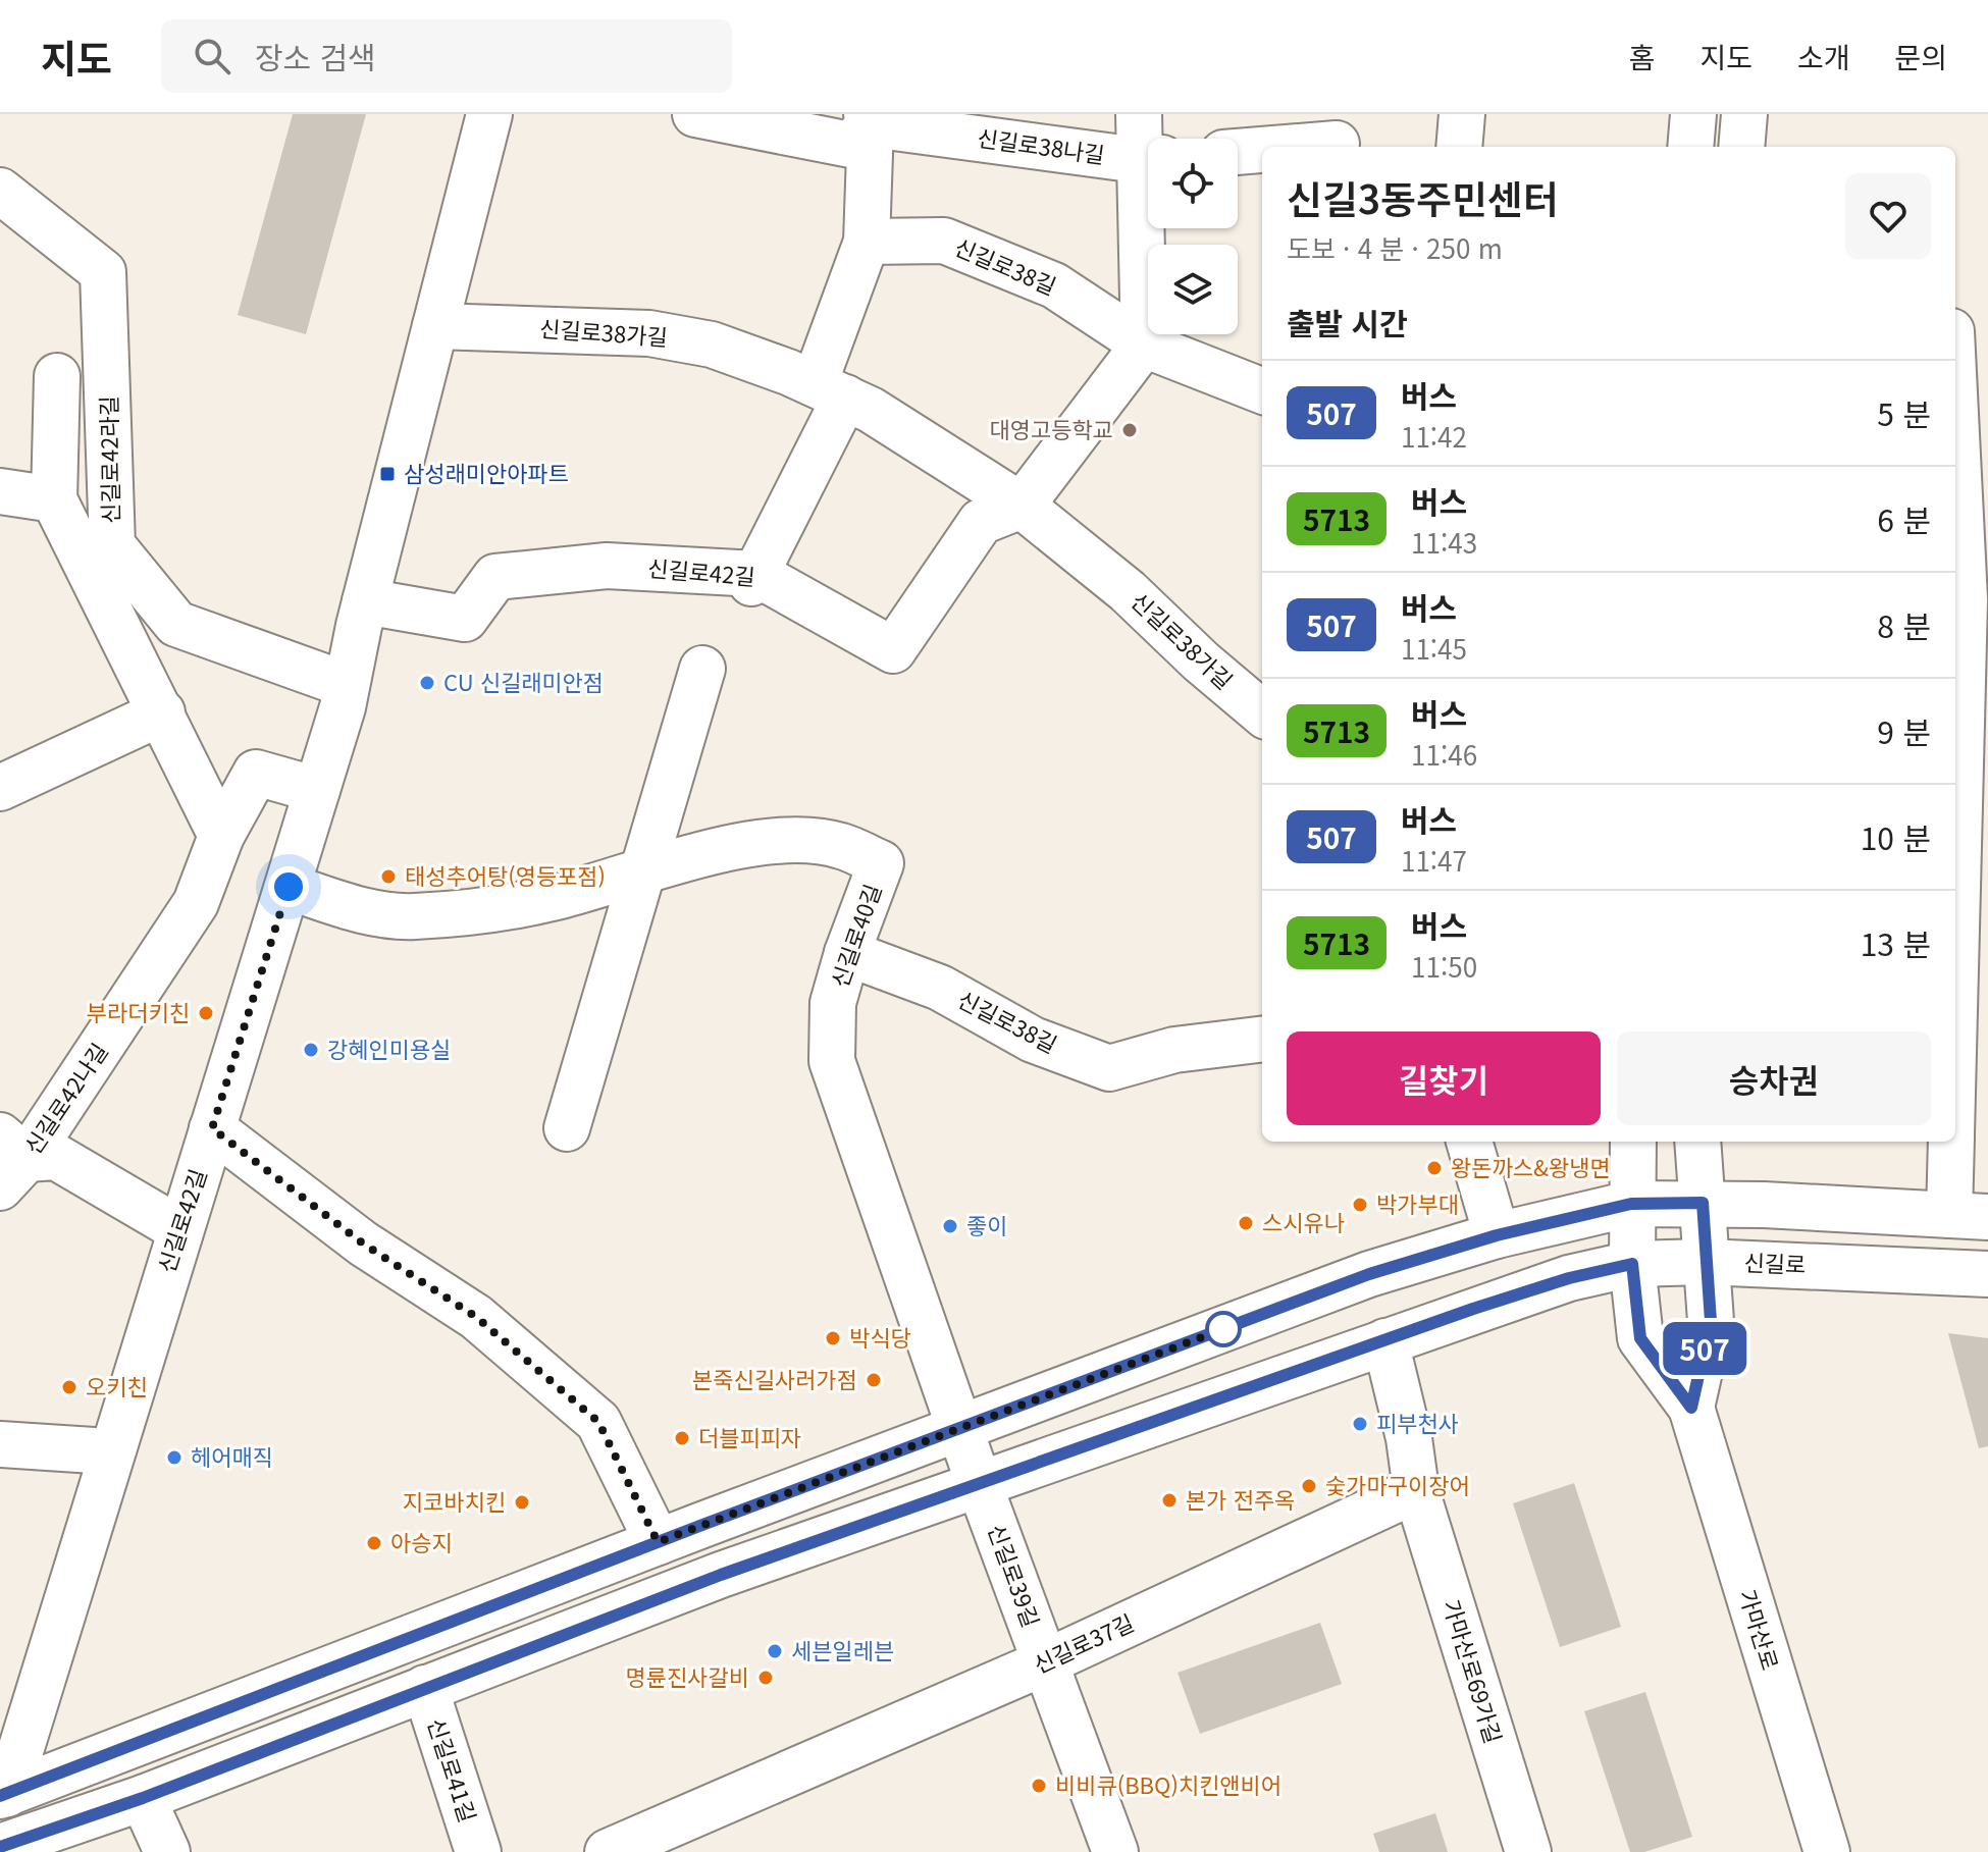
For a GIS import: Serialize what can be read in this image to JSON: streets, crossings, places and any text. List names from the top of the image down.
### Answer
{
  "streets": {
    "street": [
      "신길로38나길",
      "신길로38길",
      "신길로38가길",
      "신길로42라길",
      "신길로42길",
      "신길로40길",
      "신길로42나길",
      "신길로",
      "신길로39길",
      "가마산로",
      "신길로37길",
      "가마산로69가길",
      "신길로41길"
    ]
  },
  "crossings": [
    ["신길로38길", "신길로40길"],
    ["신길로38가길", "신길로42길"],
    ["신길로42라길", "신길로42길"],
    ["신길로42길", "신길로40길"],
    ["신길로42길", "신길로42나길"],
    ["신길로40길", "신길로"],
    ["신길로40길", "신길로39길"],
    ["신길로", "신길로39길"],
    ["신길로", "가마산로"],
    ["신길로", "신길로41길"],
    ["신길로39길", "신길로37길"],
    ["신길로37길", "가마산로69가길"]
  ],
  "places": {
    "other": [
      "대영고등학교",
      "CU 신길래미안점",
      "태성추어탕(영등포점)",
      "부라더키친",
      "강혜인미용실",
      "왕돈까스&왕냉면",
      "박가부대",
      "스시유나",
      "좋이",
      "박식당",
      "본죽신길사러가점",
      "오키친",
      "피부천사",
      "더블피피자",
      "헤어매직",
      "숯가마구이장어",
      "본가 전주옥",
      "지코바치킨",
      "아승지",
      "세븐일레븐",
      "명륜진사갈비",
      "비비큐(BBQ)치킨앤비어"
    ],
    "transit": ["삼성래미안아파트"]
  },
  "lines": ["bus line 507"],
  "page": {
    "header": "지도",
    "search": "장소 검색",
    "nav": [
      "홈",
      "지도",
      "소개",
      "문의"
    ],
    "on_map": "507",
    "heading": [
      ["신길3동주민센터", "도보 · 4 분 · 250 m"],
      "출발 시간"
    ],
    "list": [
      {
        "mark": "507",
        "name": "버스",
        "note": "11:42",
        "value": "5 분"
      },
      {
        "mark": "5713",
        "name": "버스",
        "note": "11:43",
        "value": "6 분"
      },
      {
        "mark": "507",
        "name": "버스",
        "note": "11:45",
        "value": "8 분"
      },
      {
        "mark": "5713",
        "name": "버스",
        "note": "11:46",
        "value": "9 분"
      },
      {
        "mark": "507",
        "name": "버스",
        "note": "11:47",
        "value": "10 분"
      },
      {
        "mark": "5713",
        "name": "버스",
        "note": "11:50",
        "value": "13 분"
      }
    ],
    "buttons": ["길찾기", "승차권"]
  }
}
